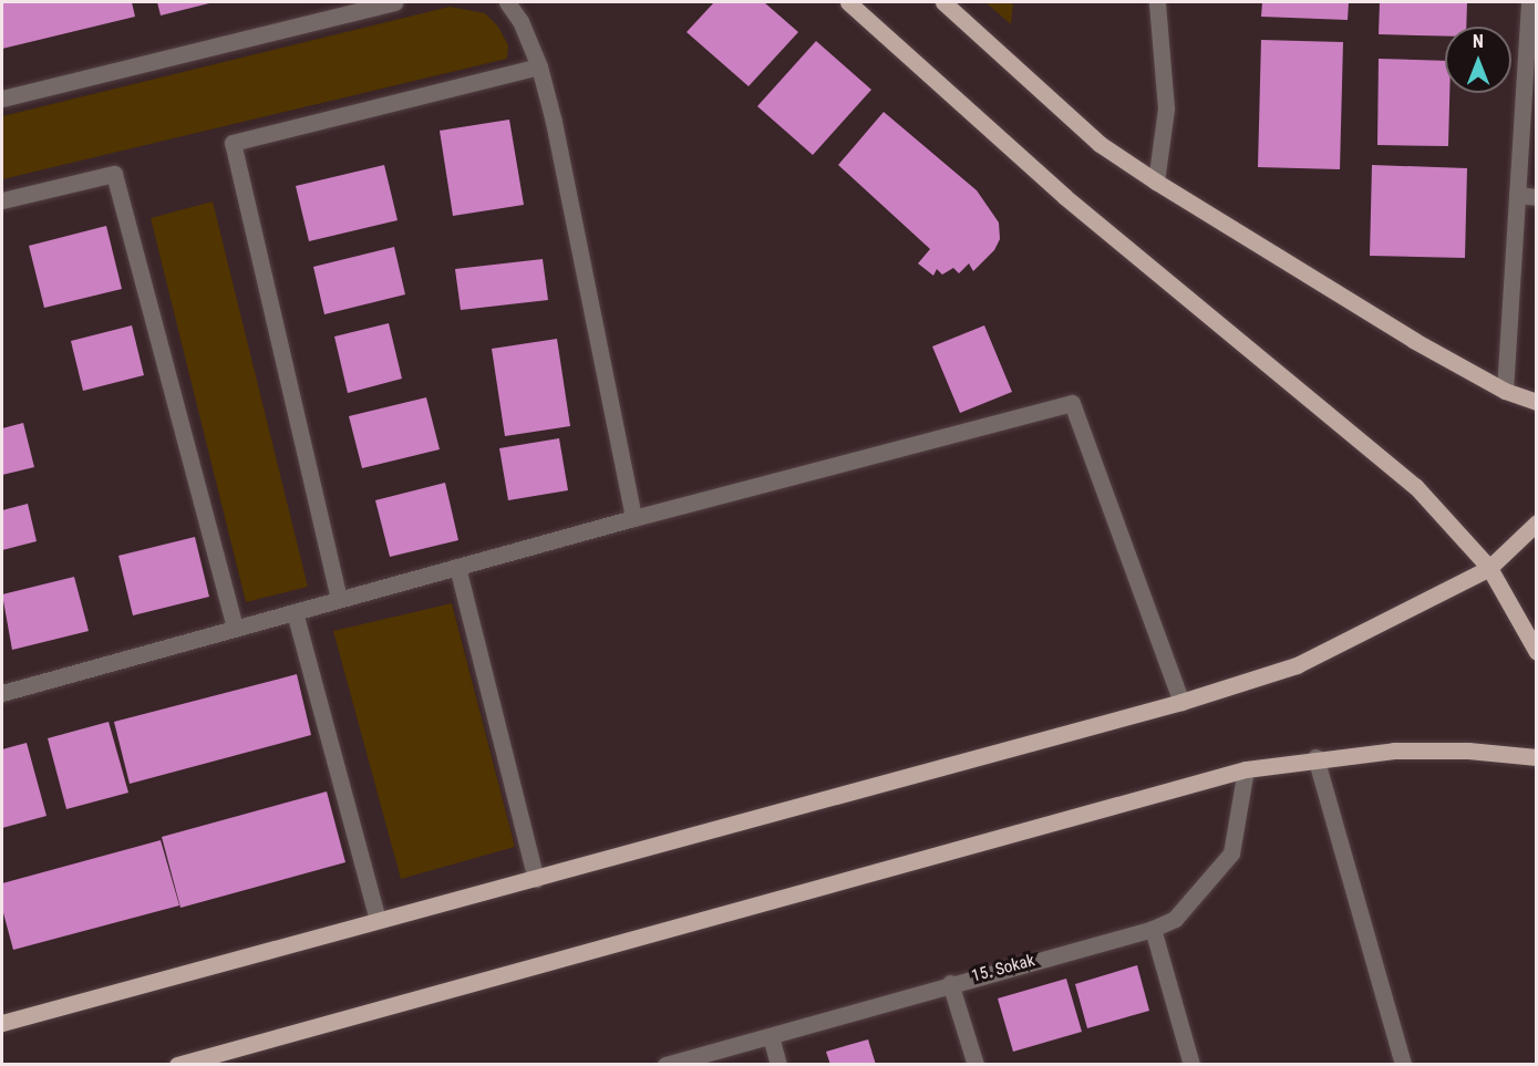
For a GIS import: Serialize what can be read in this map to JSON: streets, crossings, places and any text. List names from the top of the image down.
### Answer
{
  "streets": {
    "street": ["15. Sokak"]
  },
  "north": "top"
}
